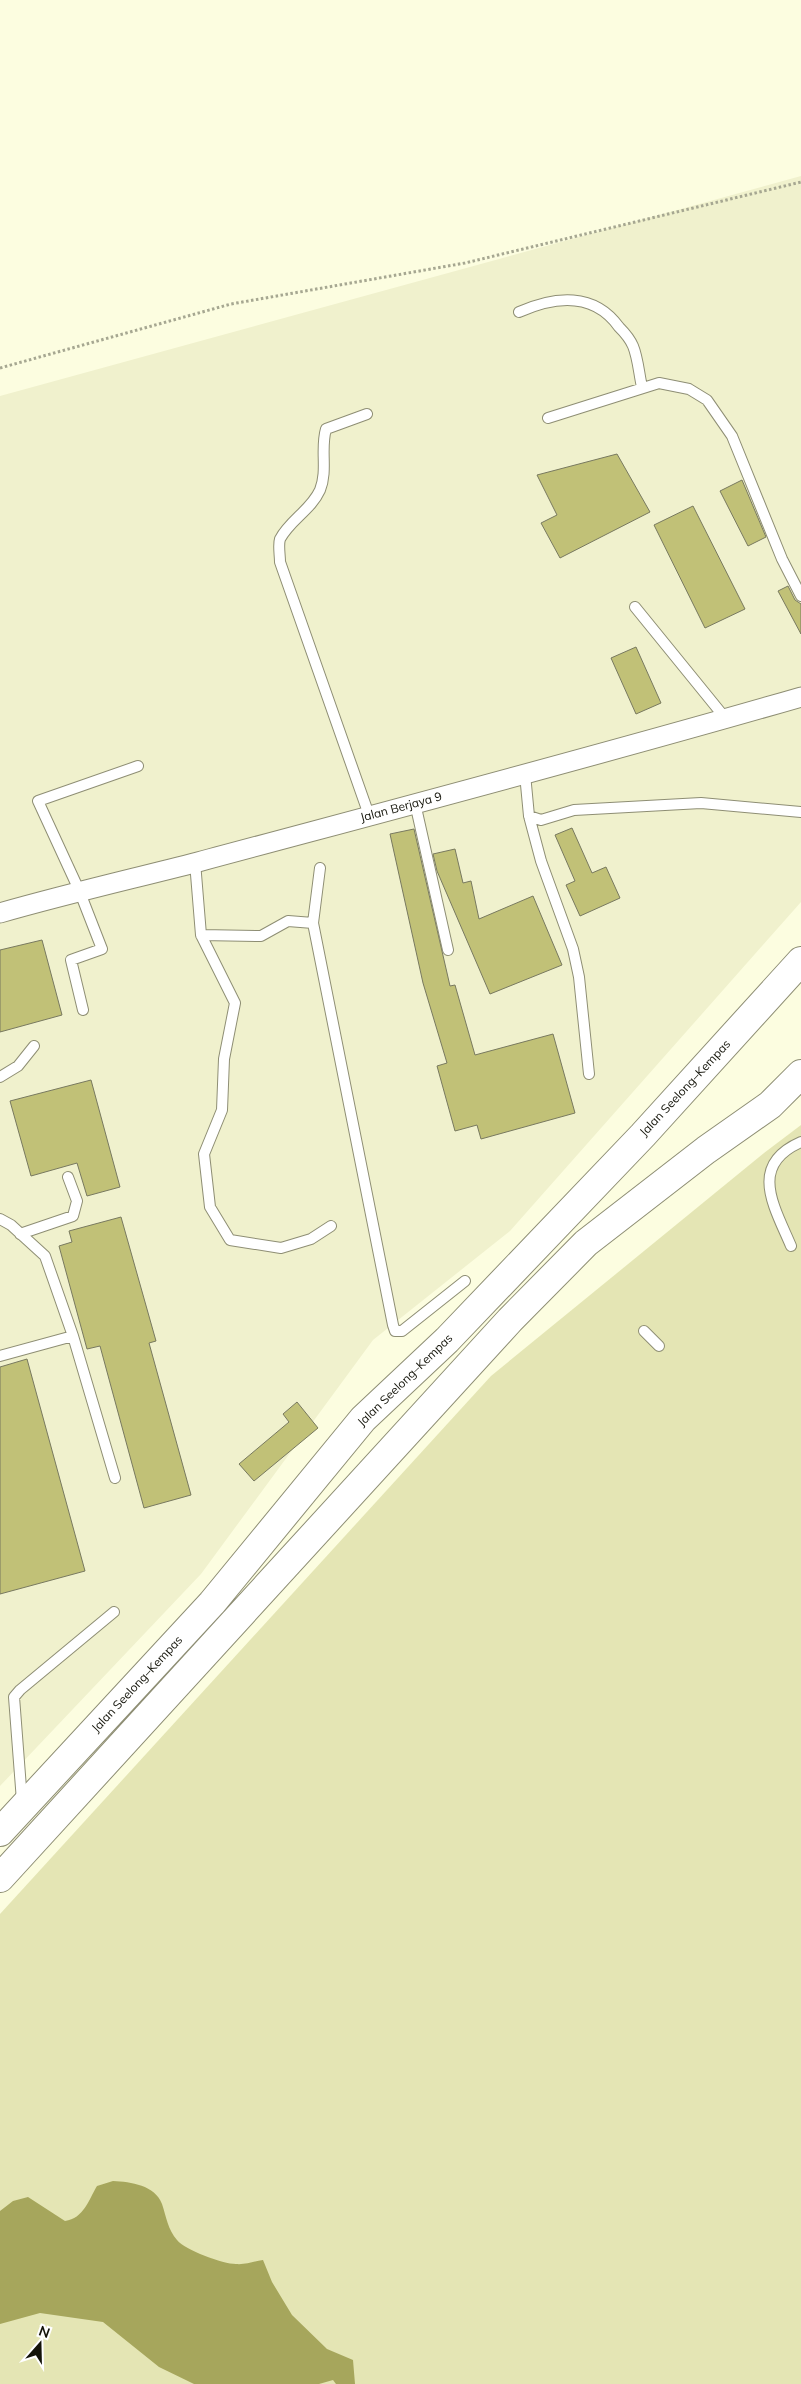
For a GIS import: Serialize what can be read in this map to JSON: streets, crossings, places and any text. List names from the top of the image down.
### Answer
{
  "streets": {
    "main road": ["Jalan Seelong–Kempas"],
    "street": ["Jalan Berjaya 9"]
  },
  "north": "top"
}
